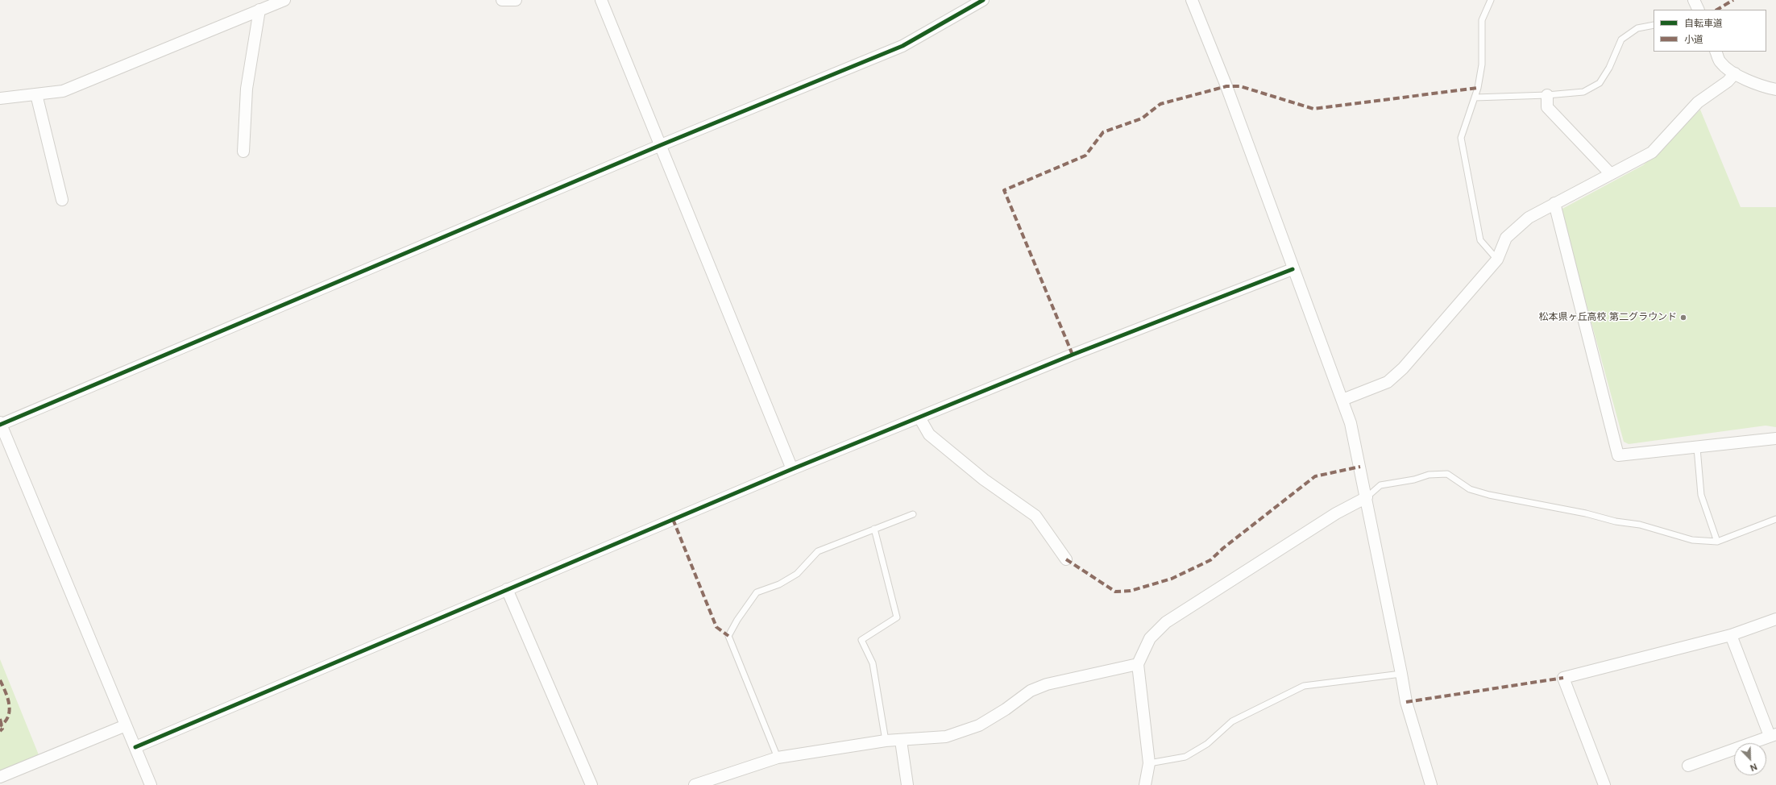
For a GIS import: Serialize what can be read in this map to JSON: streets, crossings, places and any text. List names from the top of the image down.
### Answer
{
  "places": ["松本県ヶ丘高校 第二グラウンド"],
  "legend": ["自転車道", "小道"],
  "north": "bottom right"
}
